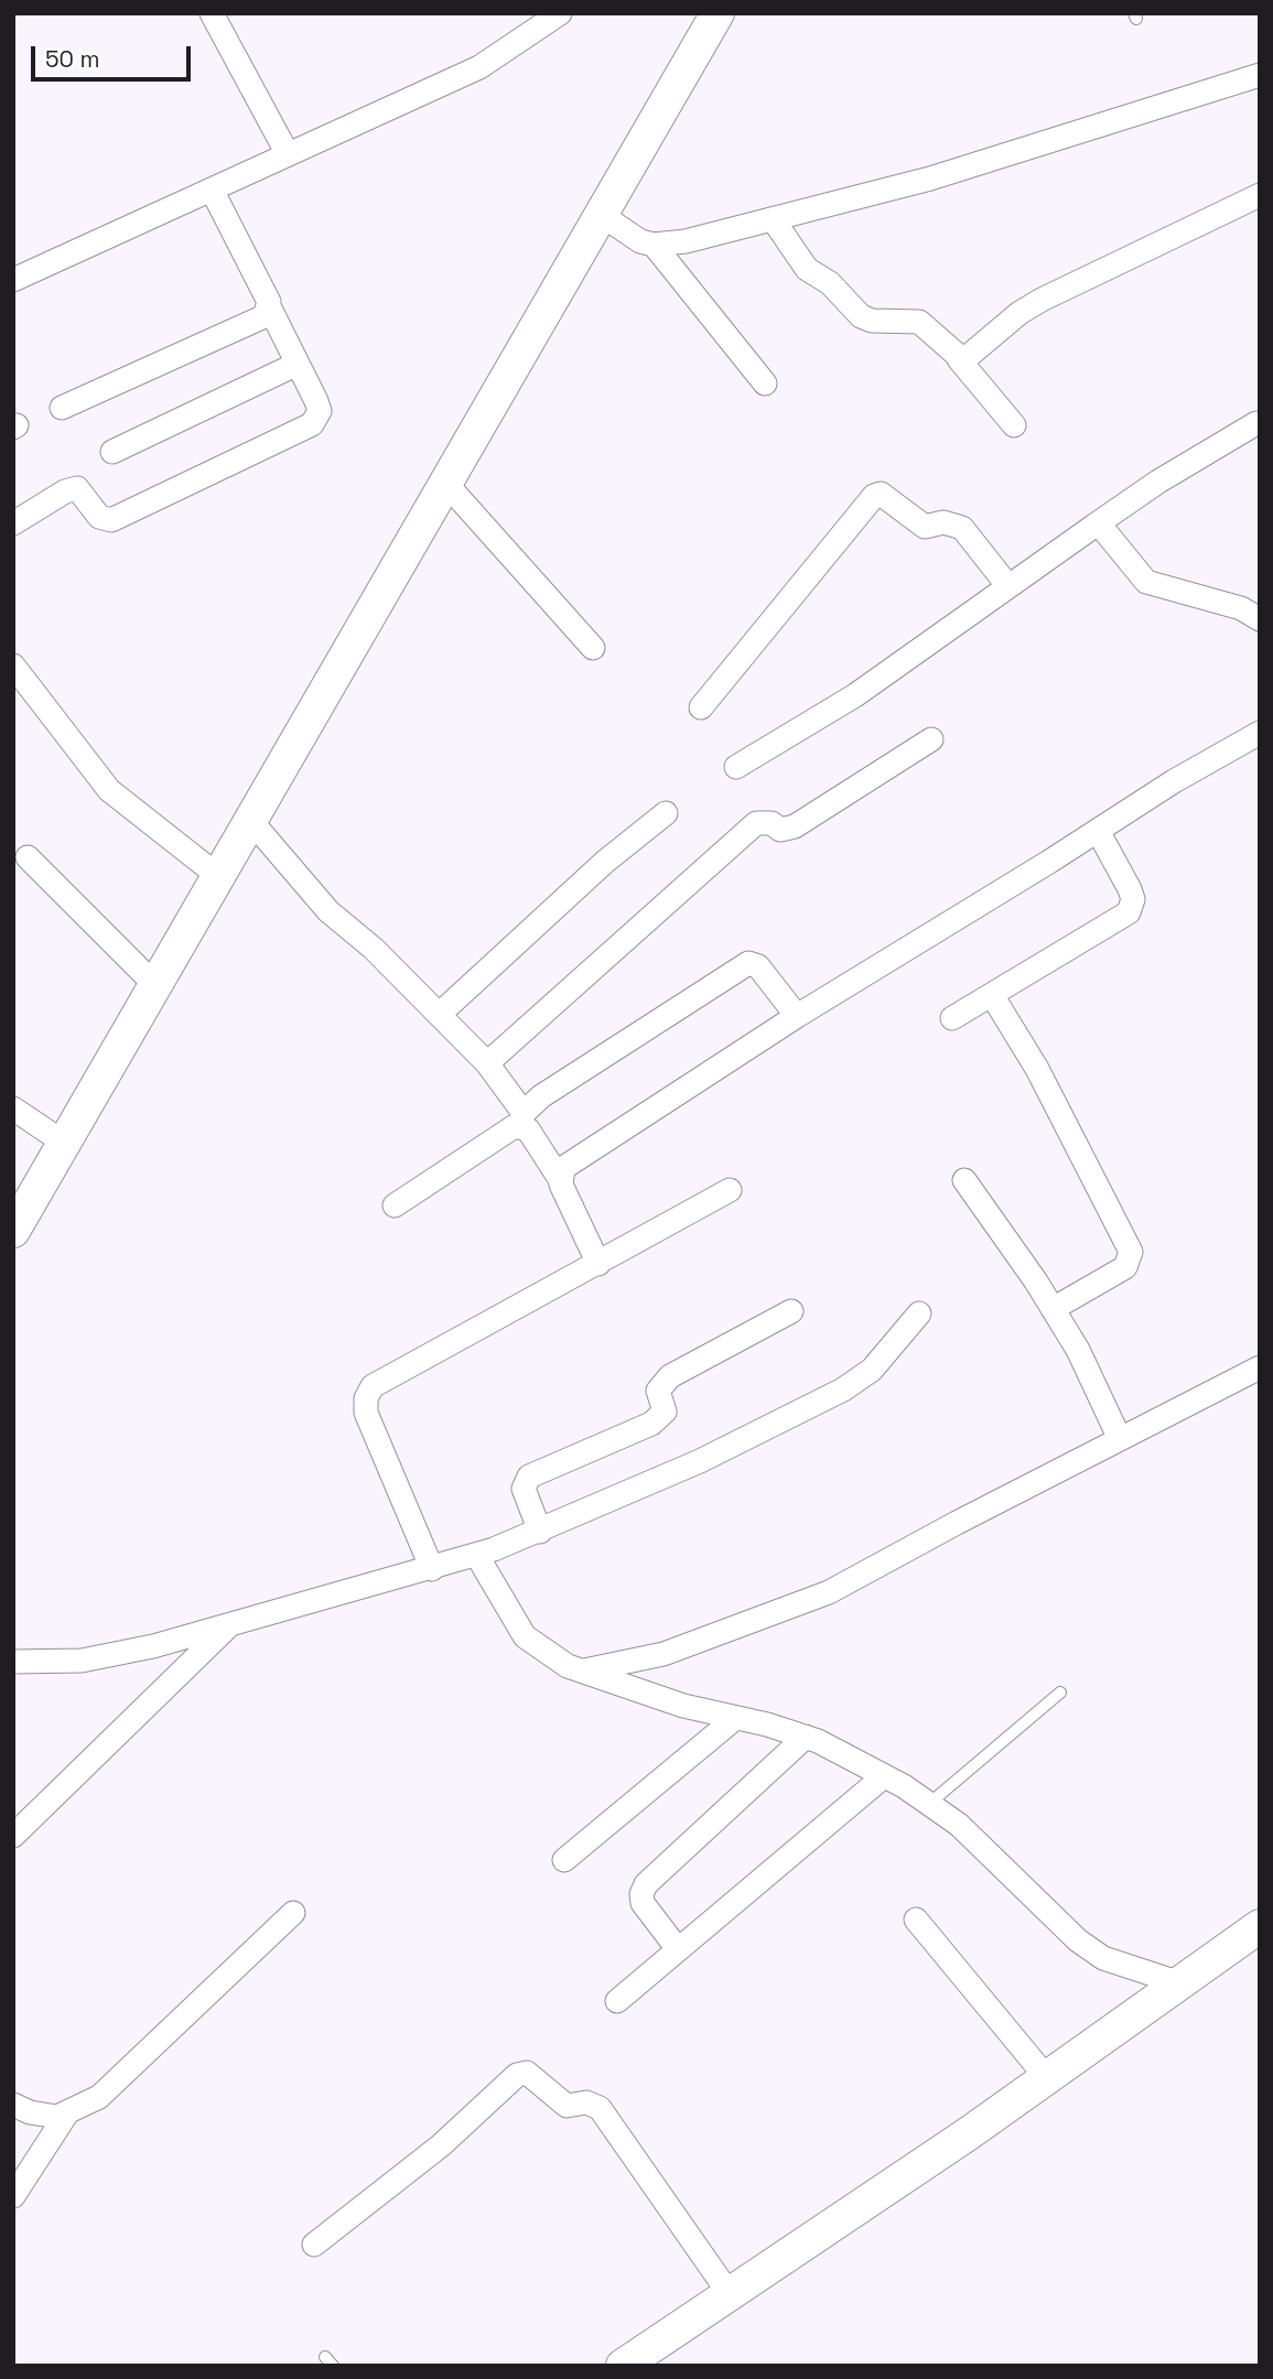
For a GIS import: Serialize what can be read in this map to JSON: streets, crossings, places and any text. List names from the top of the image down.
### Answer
{
  "scale_bar": "50 m"
}
